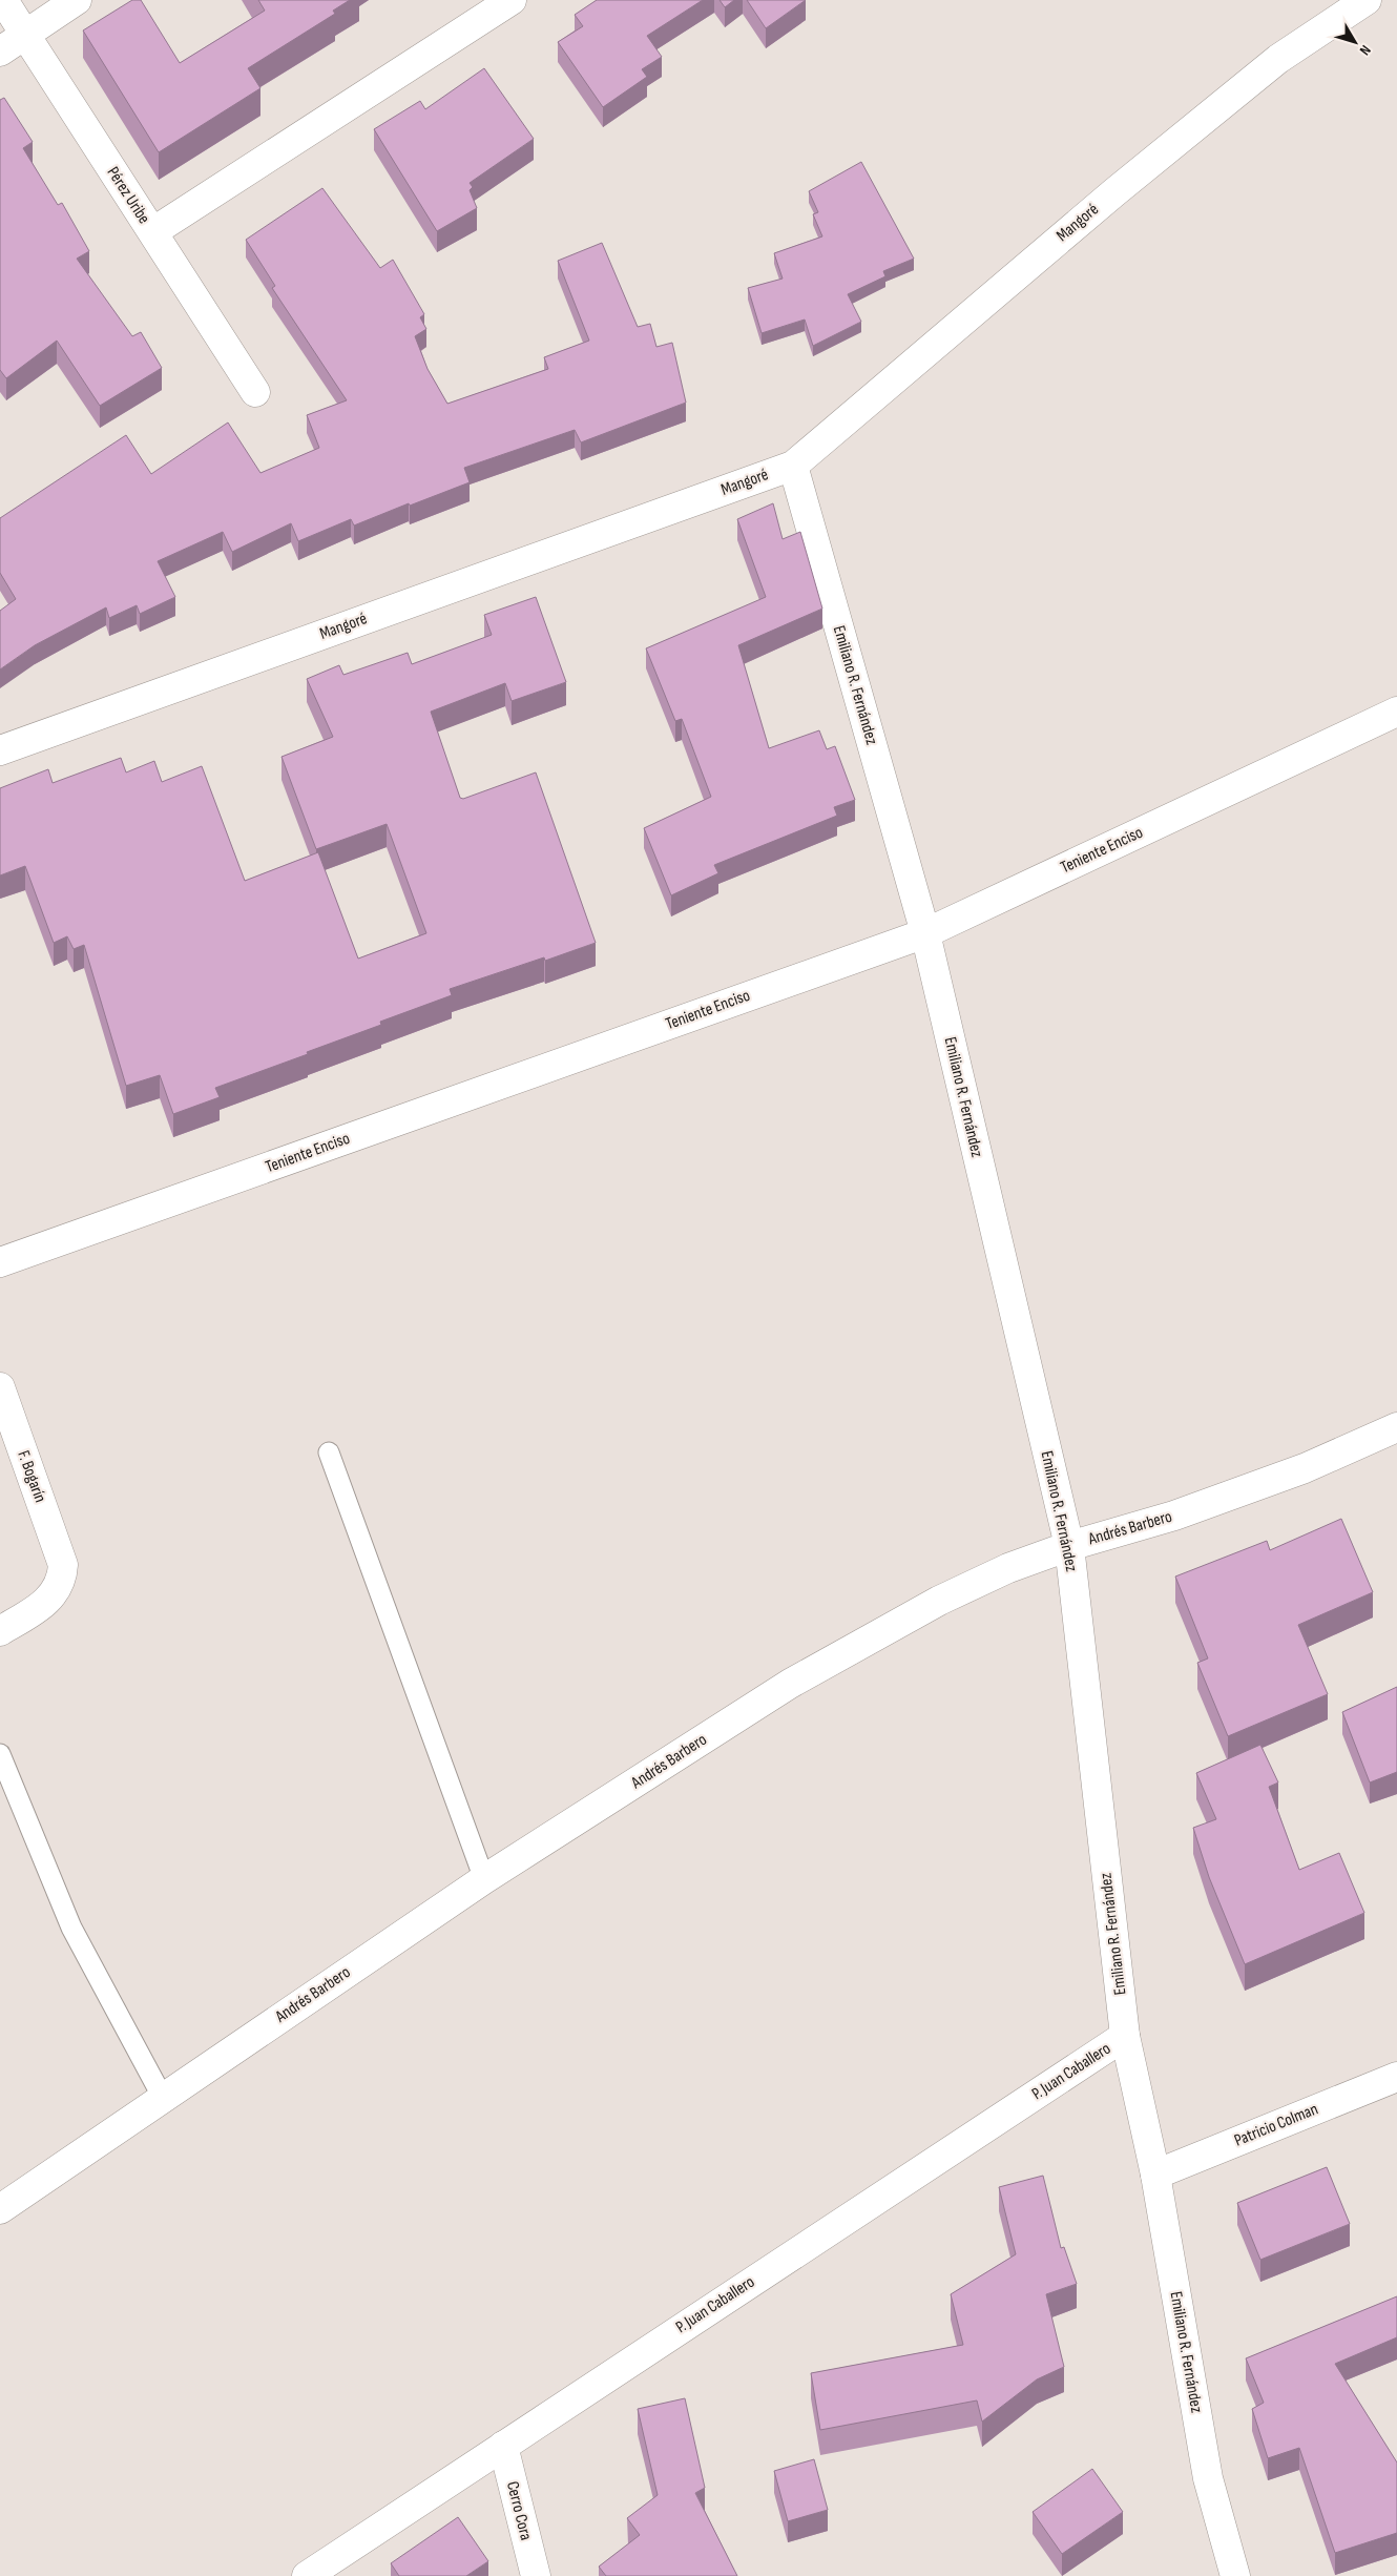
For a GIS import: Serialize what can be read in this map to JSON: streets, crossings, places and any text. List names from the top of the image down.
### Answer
{
  "streets": {
    "street": [
      "Pérez Uribe",
      "Mangoré",
      "Emiliano R. Fernández",
      "Teniente Enciso",
      "F. Bogarín",
      "Andrés Barbero",
      "P. Juan Caballero",
      "Patricio Colman",
      "Cerro Cora"
    ]
  },
  "crossings": [
    ["Mangoré", "Emiliano R. Fernández"],
    ["Emiliano R. Fernández", "Teniente Enciso"],
    ["Emiliano R. Fernández", "Andrés Barbero"],
    ["Emiliano R. Fernández", "P. Juan Caballero"],
    ["Emiliano R. Fernández", "Patricio Colman"],
    ["P. Juan Caballero", "Cerro Cora"]
  ],
  "north": "bottom right"
}
